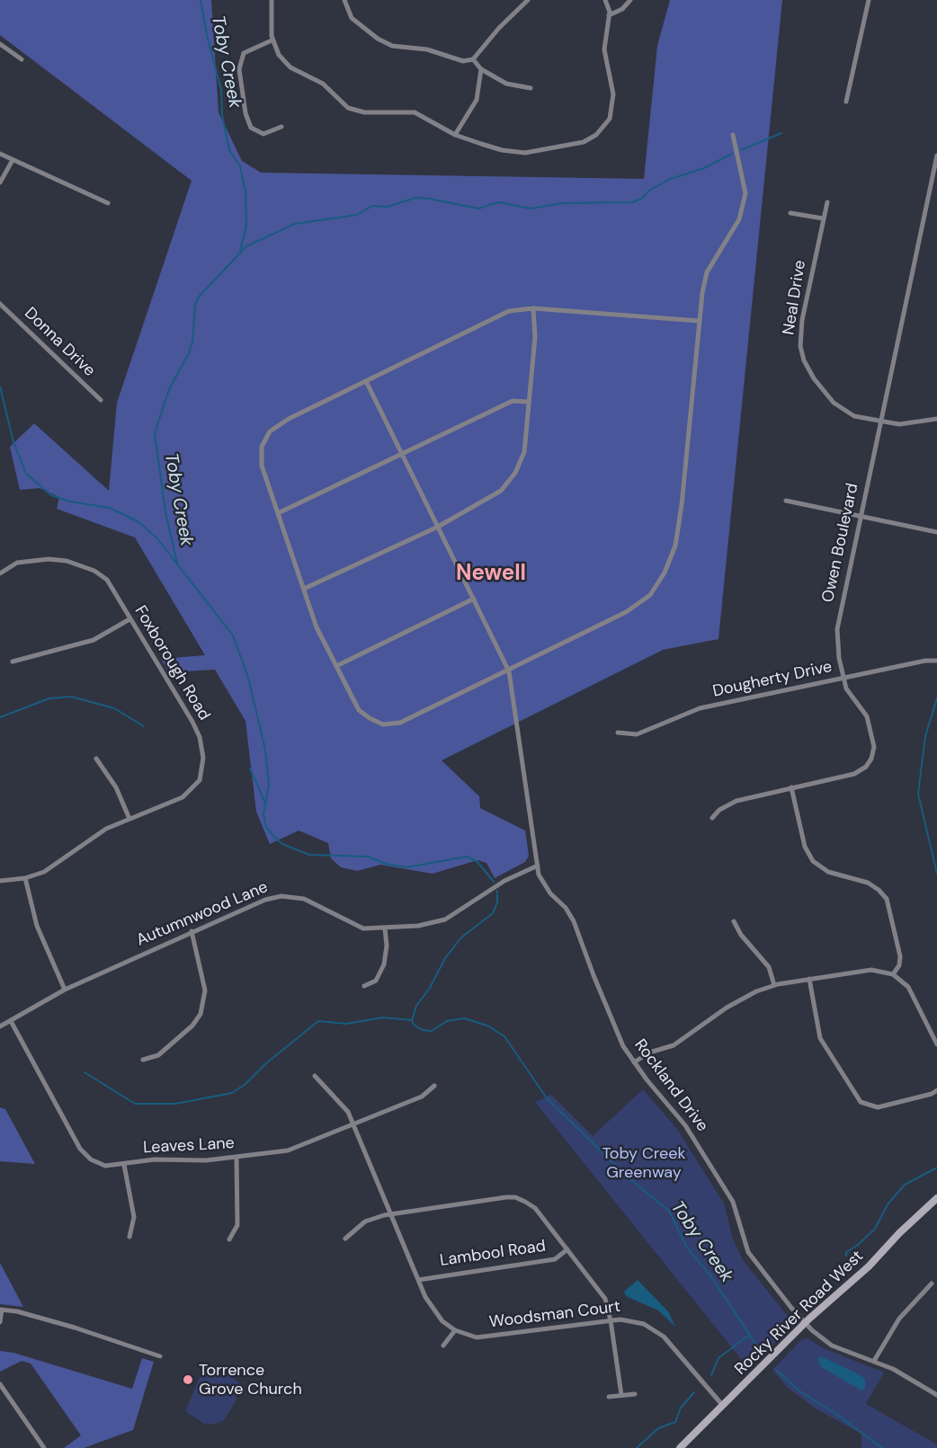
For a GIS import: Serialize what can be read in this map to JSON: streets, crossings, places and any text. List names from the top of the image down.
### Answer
{
  "streets": {
    "street": [
      "Neal Drive",
      "Donna Drive",
      "Owen Boulevard",
      "Foxborough Road",
      "Dougherty Drive",
      "Autumnwood Lane",
      "Rockland Drive",
      "Leaves Lane",
      "Lambool Road",
      "Rocky River Road West",
      "Woodsman Court"
    ]
  },
  "crossings": [
    ["Neal Drive", "Owen Boulevard"],
    ["Owen Boulevard", "Dougherty Drive"],
    ["Autumnwood Lane", "Rockland Drive"],
    ["Autumnwood Lane", "Leaves Lane"],
    ["Rockland Drive", "Rocky River Road West"],
    ["Leaves Lane", "Woodsman Court"],
    ["Lambool Road", "Woodsman Court"],
    ["Rocky River Road West", "Woodsman Court"]
  ],
  "districts": ["Newell"],
  "water": ["Toby Creek"],
  "parks": ["Toby Creek Greenway"],
  "places": ["Torrence Grove Church"]
}
